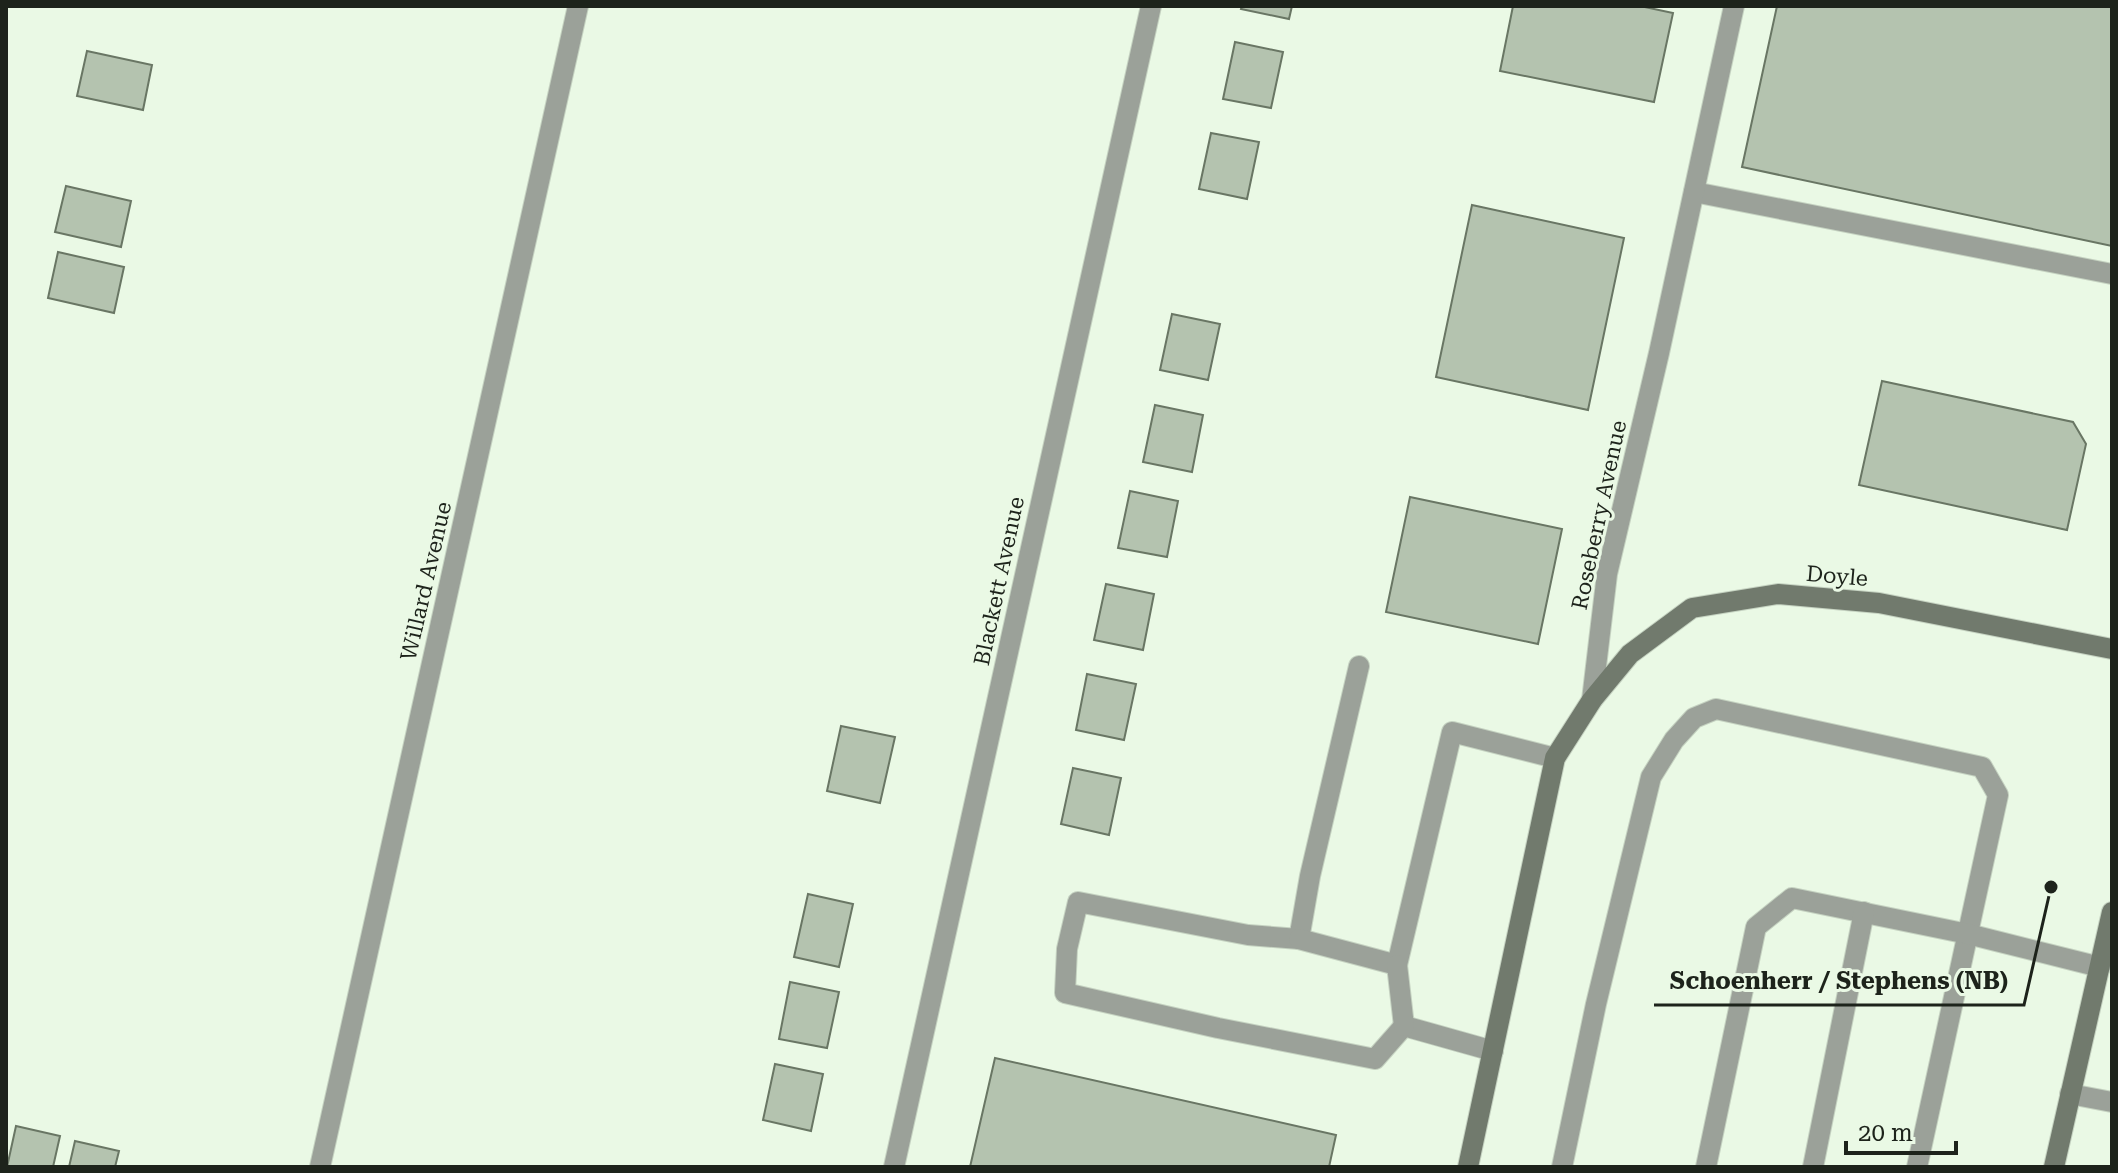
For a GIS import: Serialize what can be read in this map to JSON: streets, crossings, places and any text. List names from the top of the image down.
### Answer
{
  "streets": {
    "street": [
      "Roseberry Avenue",
      "Doyle",
      "Willard Avenue",
      "Blackett Avenue"
    ]
  },
  "crossings": [
    ["Roseberry Avenue", "Doyle"]
  ],
  "places": ["Schoenherr / Stephens (NB)"],
  "scale_bar": "20 m"
}
